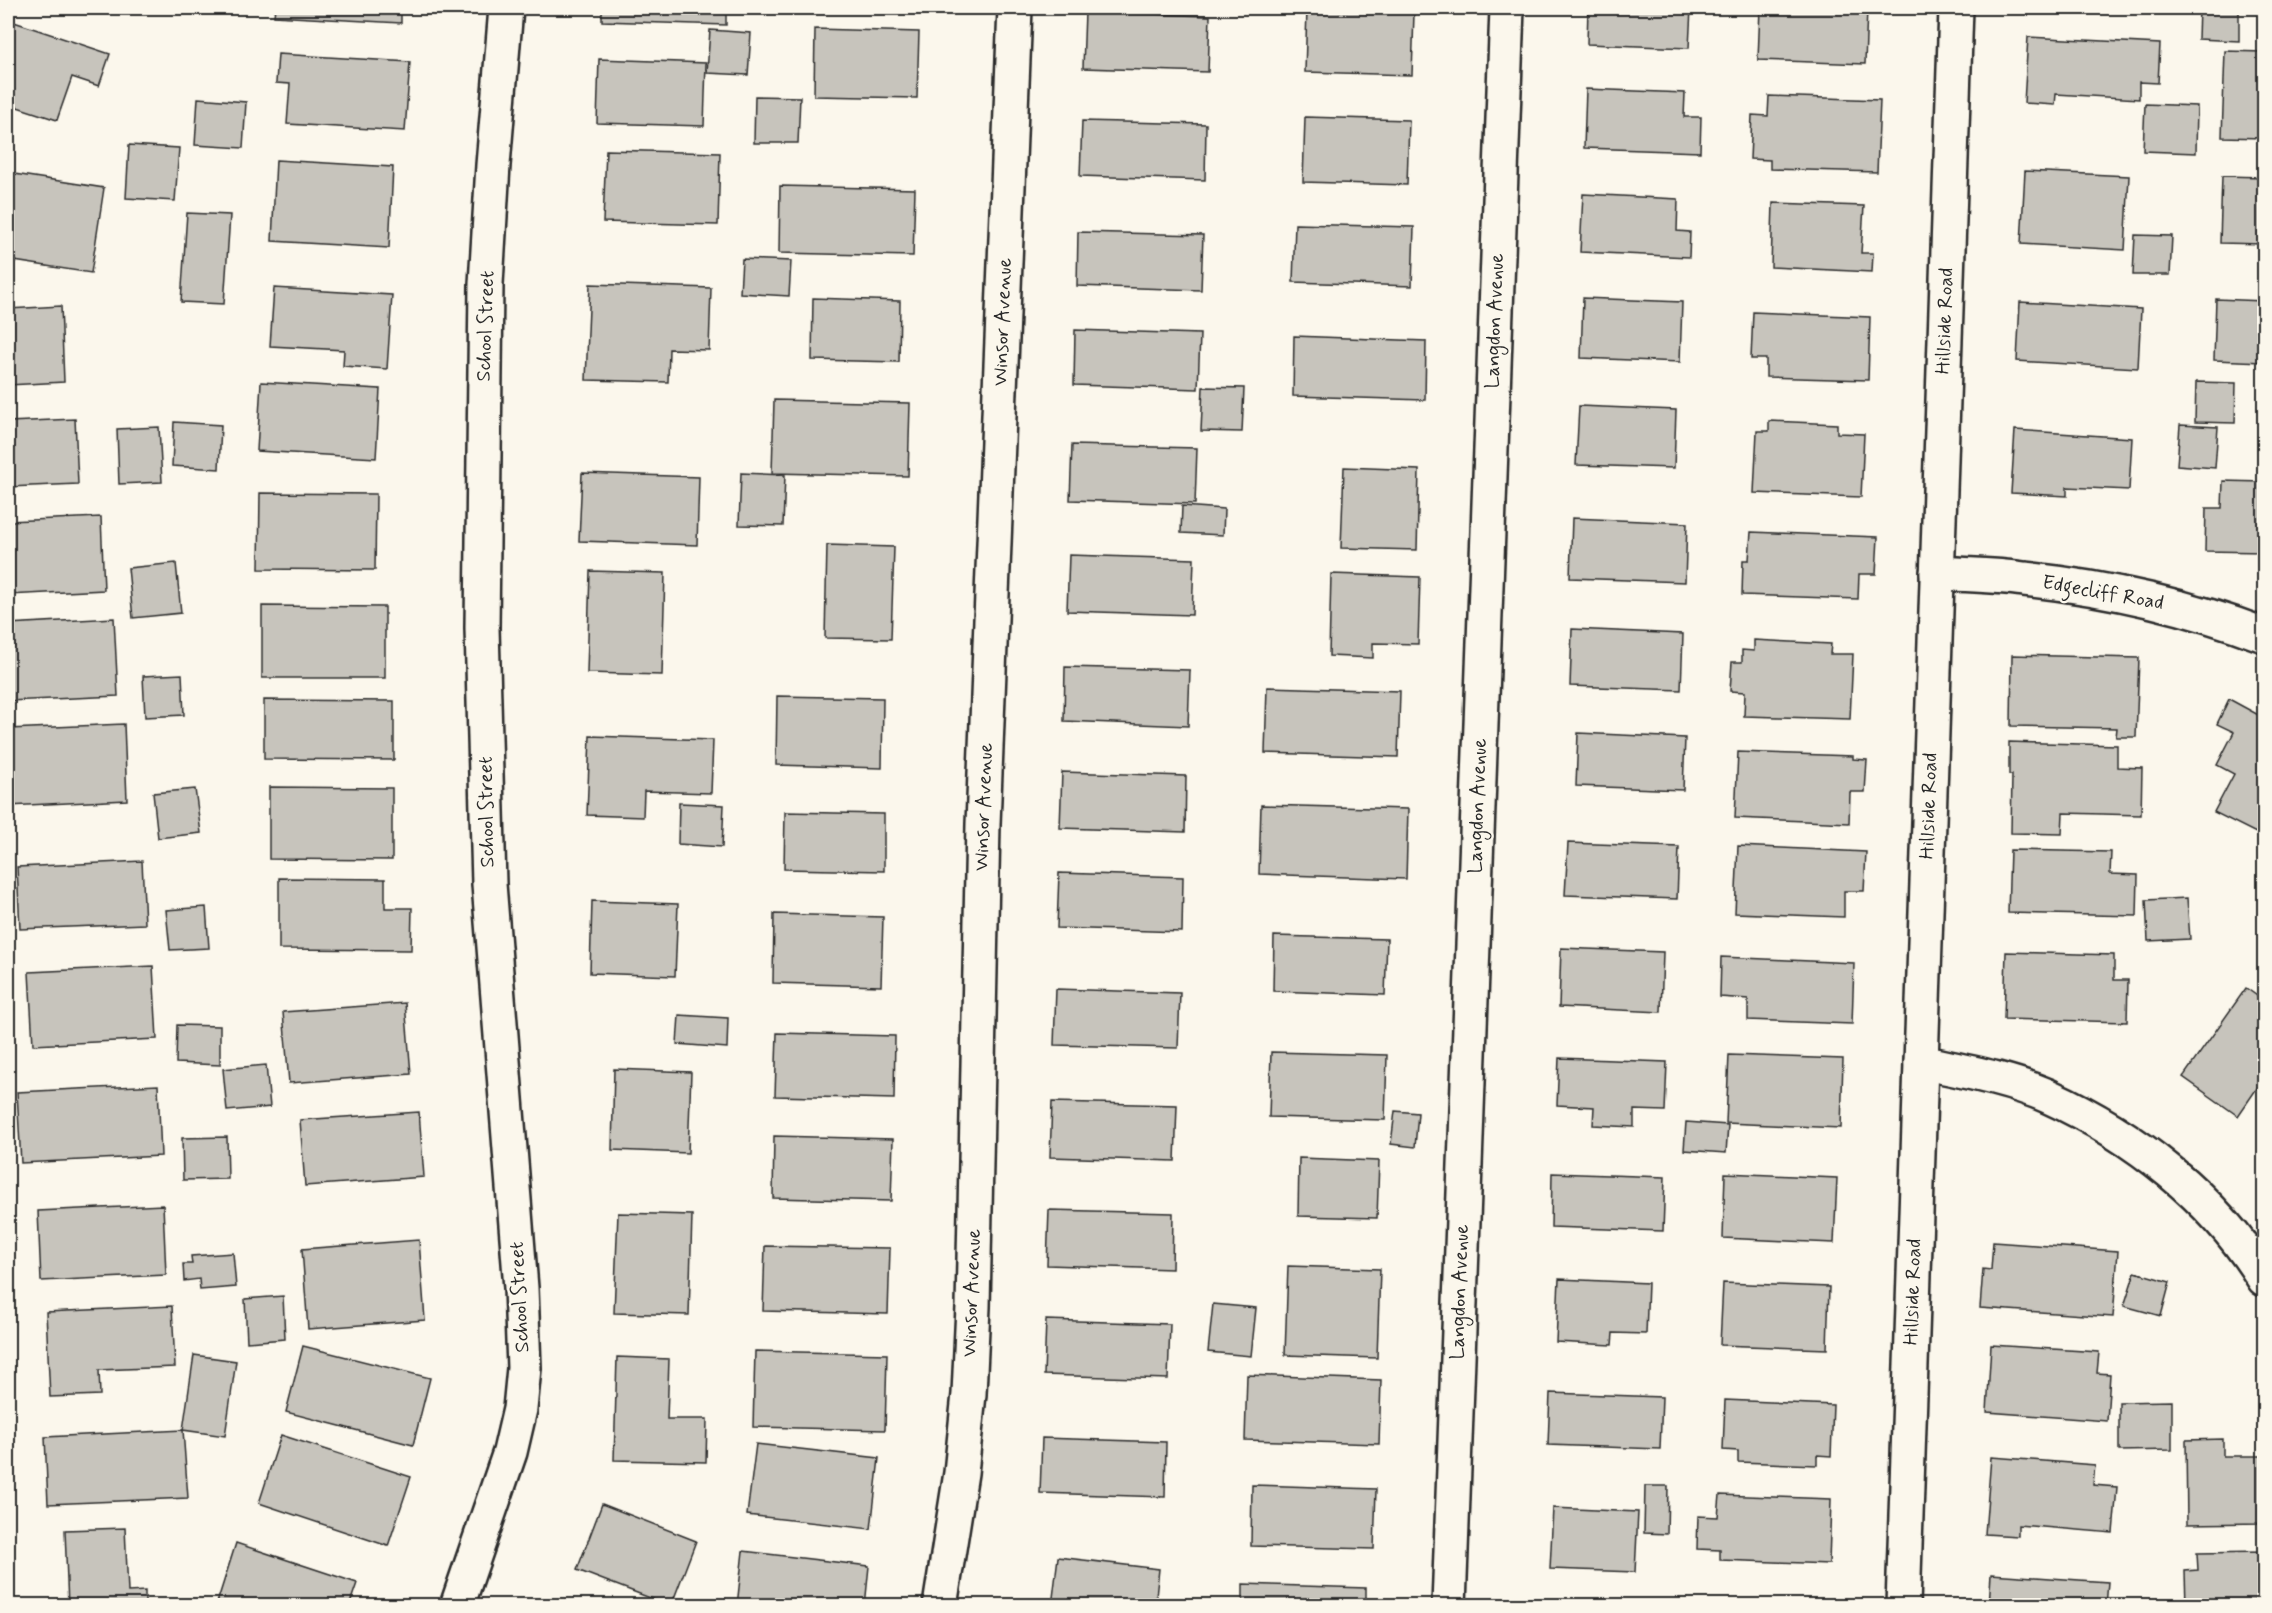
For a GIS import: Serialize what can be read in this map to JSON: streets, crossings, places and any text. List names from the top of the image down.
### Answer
{
  "streets": {
    "street": [
      "Langdon Avenue",
      "Hillside Road",
      "Winsor Avenue",
      "School Street",
      "Edgecliff Road"
    ]
  },
  "crossings": [
    ["Hillside Road", "Edgecliff Road"]
  ]
}
